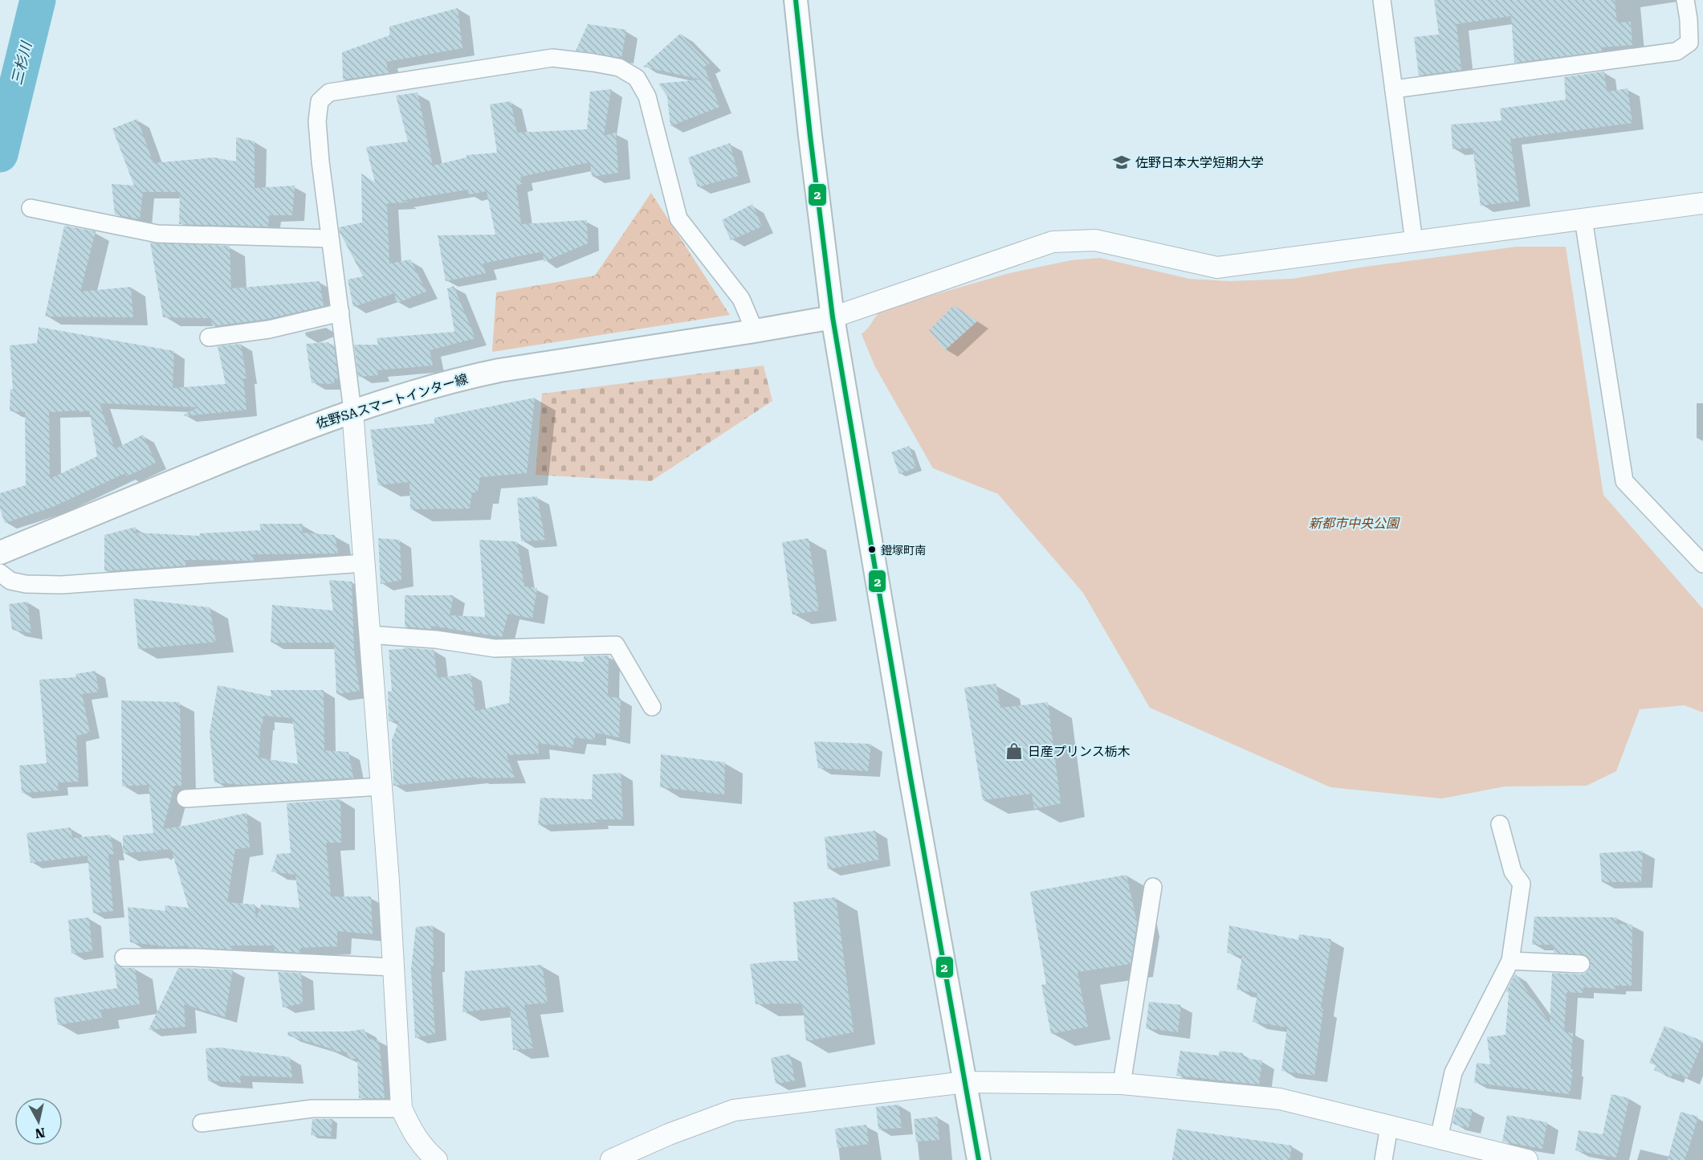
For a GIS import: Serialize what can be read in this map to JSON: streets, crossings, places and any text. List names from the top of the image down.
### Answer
{
  "streets": {
    "main road": ["佐野SAスマートインター線"]
  },
  "water": ["三杉川"],
  "parks": ["新都市中央公園"],
  "places": {
    "school or university": ["佐野日本大学短期大学"],
    "other": ["鐙塚町南"],
    "shop": ["日産プリンス栃木"]
  },
  "lines": ["transit line 2"],
  "north": "bottom"
}
